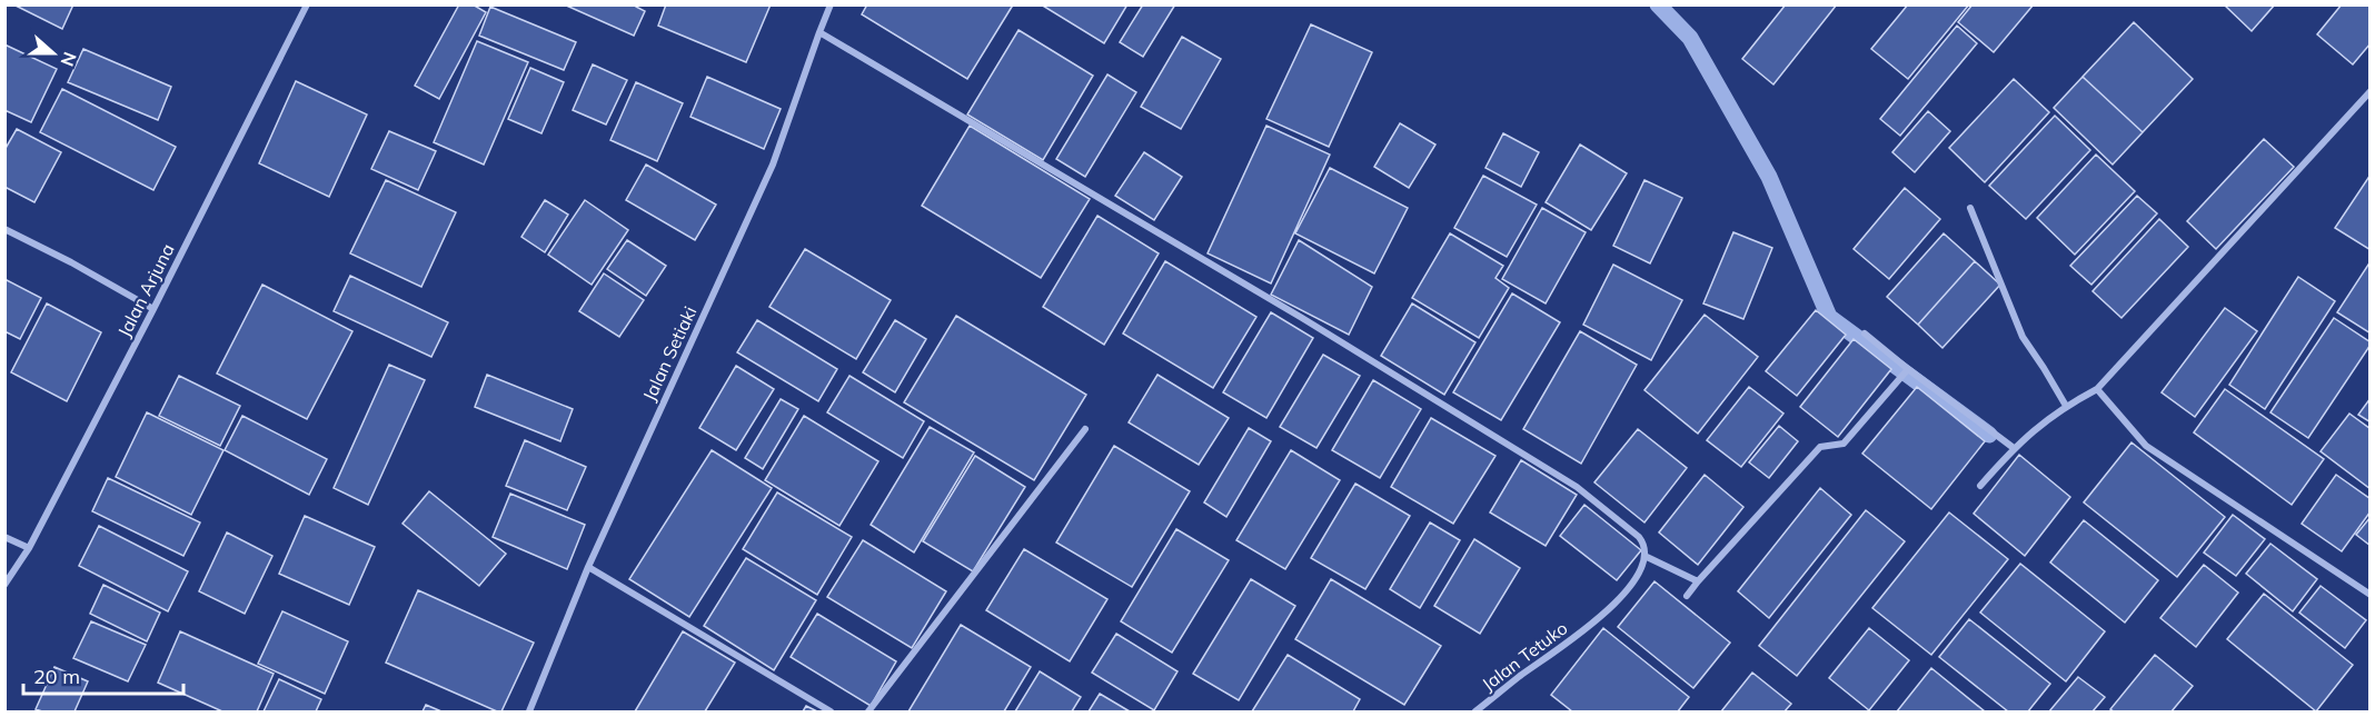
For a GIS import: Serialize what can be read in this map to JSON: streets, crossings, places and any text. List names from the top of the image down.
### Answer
{
  "streets": {
    "street": ["Jalan Arjuna", "Jalan Setiaki", "Jalan Tetuko"]
  },
  "scale_bar": "20 m",
  "north": "right"
}
